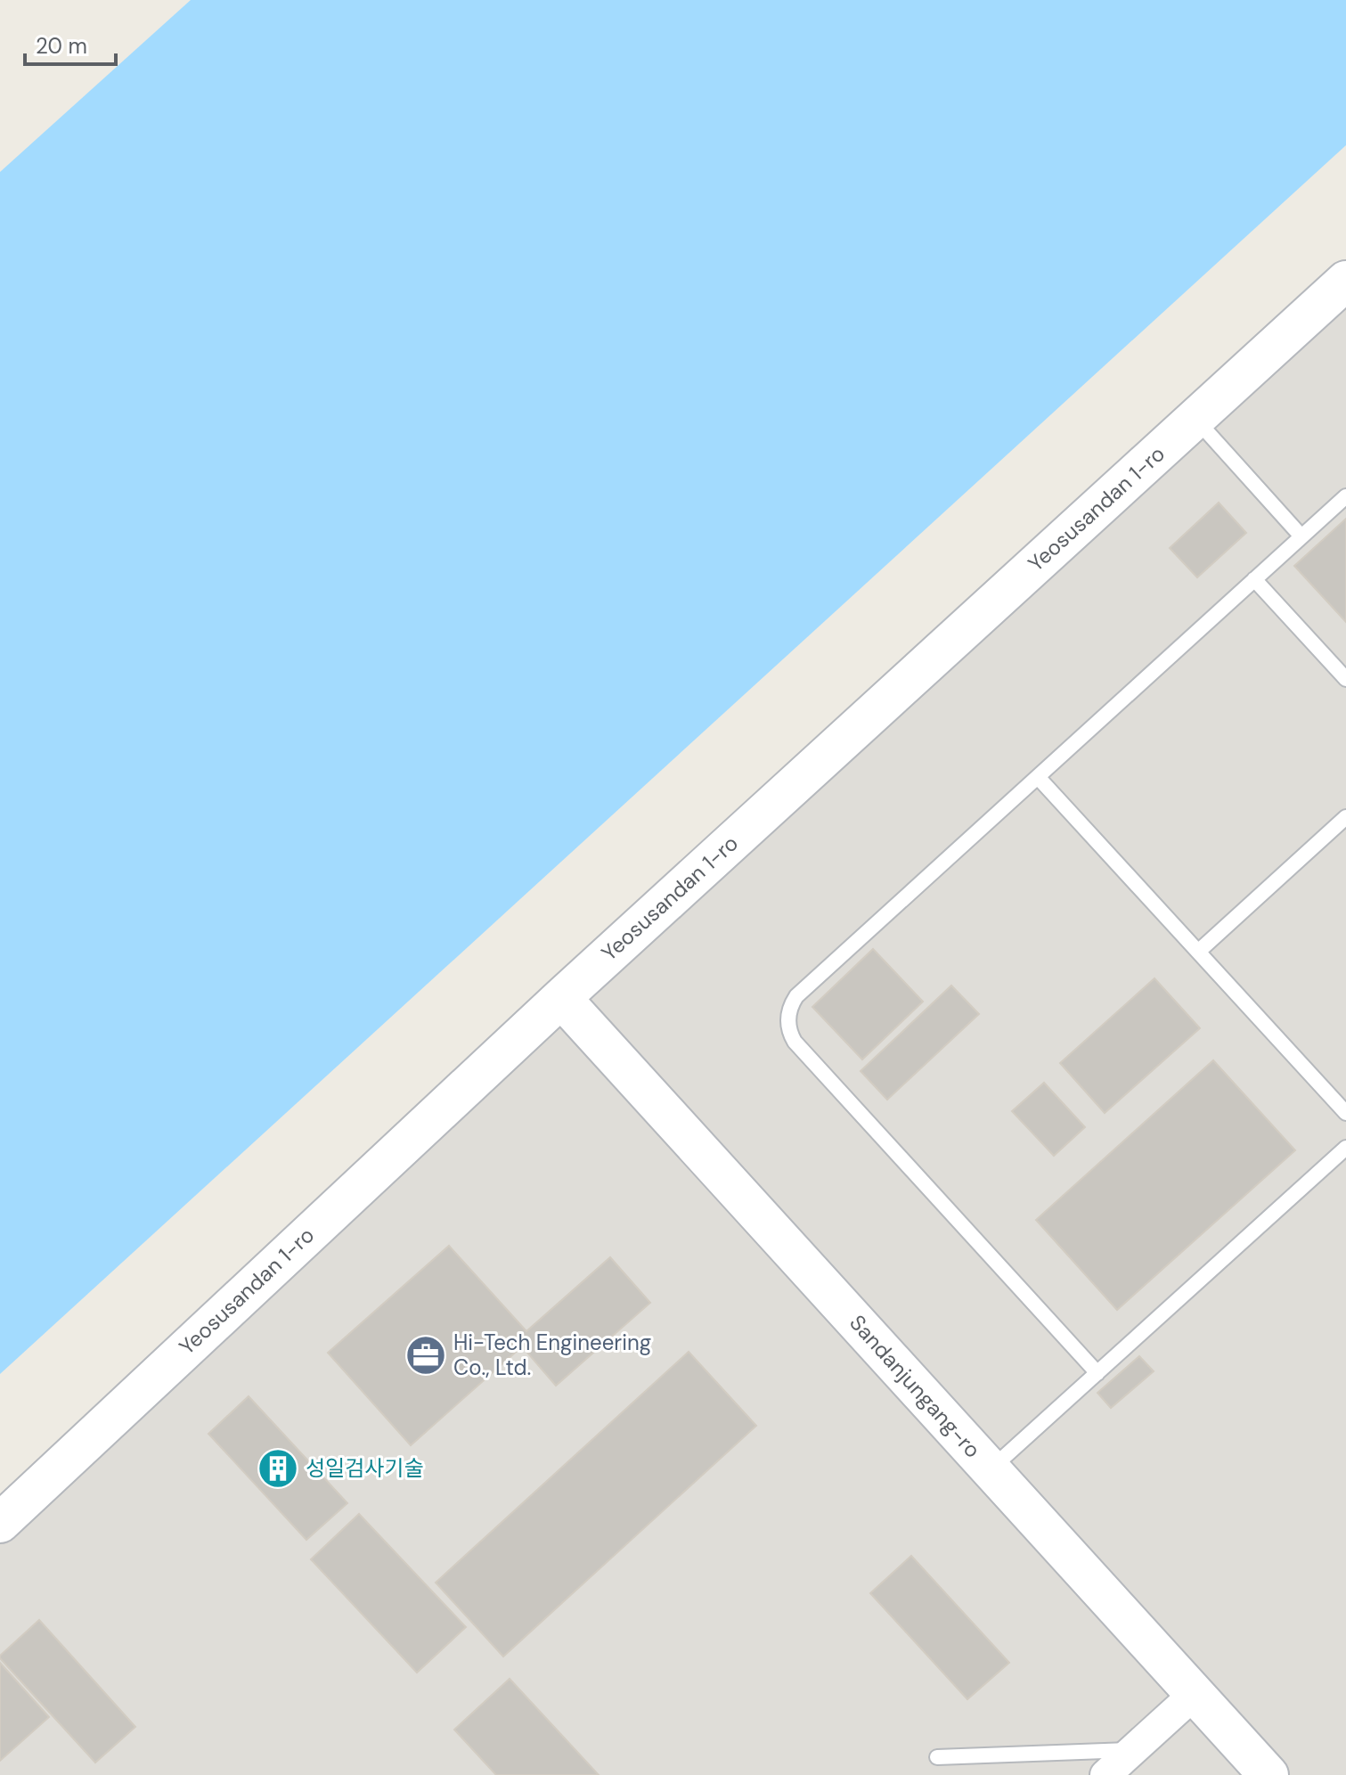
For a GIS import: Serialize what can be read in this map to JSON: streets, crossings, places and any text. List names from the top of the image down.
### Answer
{
  "streets": {
    "street": ["Yeosusandan 1-ro", "Sandanjungang-ro"]
  },
  "crossings": [
    ["Yeosusandan 1-ro", "Sandanjungang-ro"]
  ],
  "places": {
    "office": ["Hi-Tech Engineering Co., Ltd."],
    "building": ["성일검사기술"]
  },
  "scale_bar": "20 m"
}
